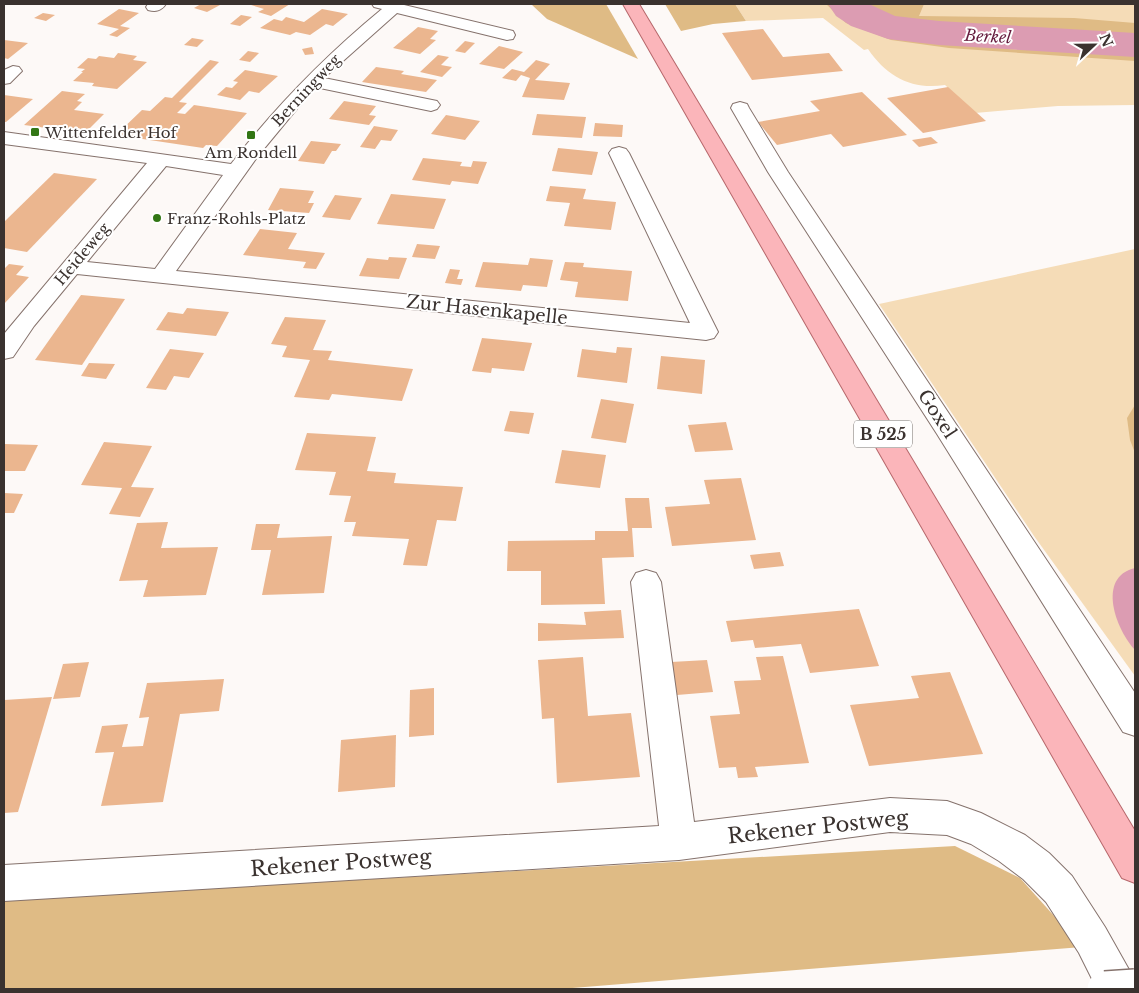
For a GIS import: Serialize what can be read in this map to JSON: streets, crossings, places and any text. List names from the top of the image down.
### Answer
{
  "streets": {
    "main road": ["B 525"],
    "street": [
      "Berningweg",
      "Heideweg",
      "Zur Hasenkapelle",
      "Goxel",
      "Rekener Postweg"
    ]
  },
  "crossings": [
    ["Berningweg", "Zur Hasenkapelle"],
    ["Heideweg", "Zur Hasenkapelle"]
  ],
  "water": ["Berkel"],
  "places": {
    "transit": ["Wittenfelder Hof", "Am Rondell"],
    "other": ["Franz-Rohls-Platz"]
  },
  "north": "right"
}
